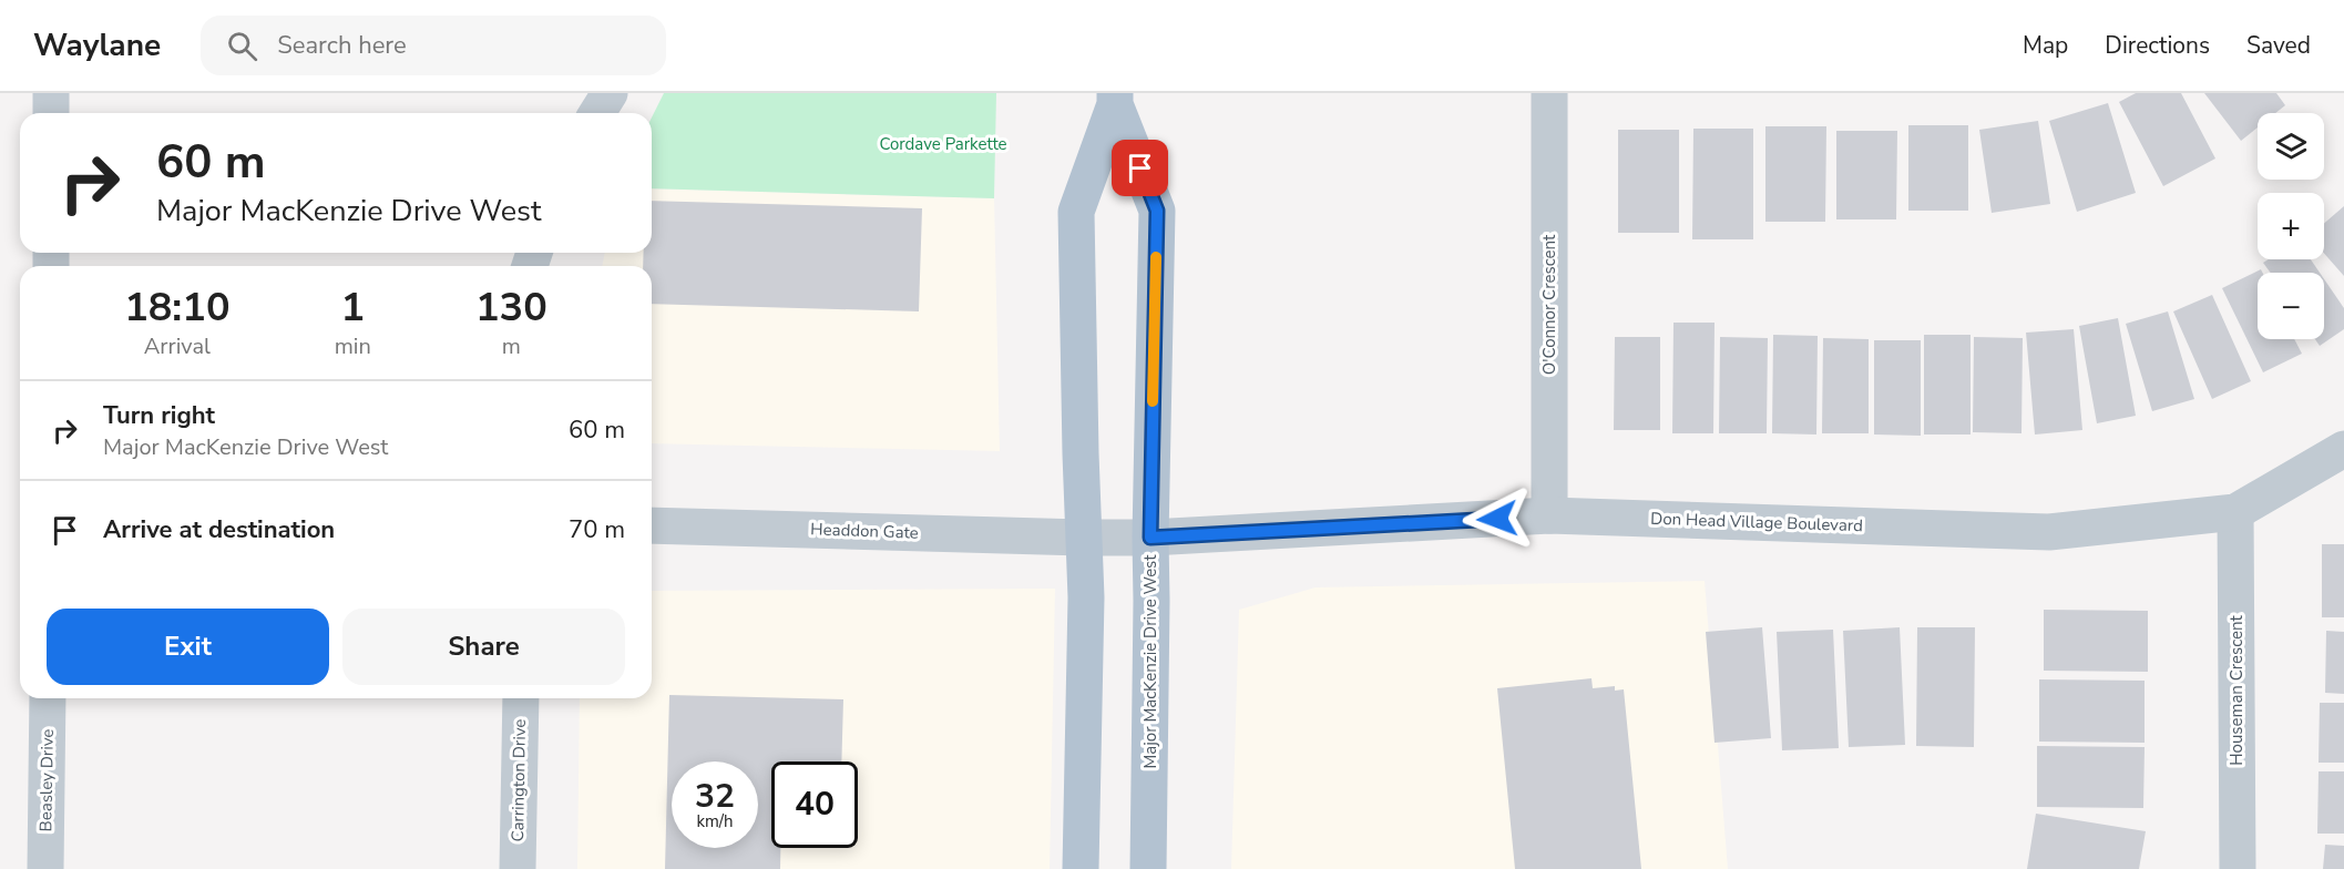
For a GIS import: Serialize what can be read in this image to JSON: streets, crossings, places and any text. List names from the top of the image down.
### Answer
{
  "streets": {
    "main road": ["Major MacKenzie Drive West"],
    "street": [
      "O'Connor Crescent",
      "Don Head Village Boulevard",
      "Headdon Gate",
      "Houseman Crescent",
      "Beasley Drive",
      "Carrington Drive"
    ]
  },
  "crossings": [
    ["O'Connor Crescent", "Don Head Village Boulevard"],
    ["Don Head Village Boulevard", "Headdon Gate"],
    ["Don Head Village Boulevard", "Major MacKenzie Drive West"],
    ["Don Head Village Boulevard", "Houseman Crescent"],
    ["Headdon Gate", "Major MacKenzie Drive West"]
  ],
  "parks": ["Cordave Parkette"],
  "page": {
    "header": "Waylane",
    "search": "Search here",
    "nav": ["Map", "Directions", "Saved"],
    "map_buttons": ["+", "−"],
    "turn": ["60 m", "Major MacKenzie Drive West"],
    "eta": [
      "18:10",
      "Arrival",
      "1",
      "min",
      "130",
      "m"
    ],
    "list": [
      {
        "name": "Turn right",
        "note": "Major MacKenzie Drive West",
        "value": "60 m"
      },
      {
        "name": "Arrive at destination",
        "value": "70 m"
      }
    ],
    "buttons": ["Exit", "Share"],
    "speed": "32 km/h",
    "limit": "40"
  }
}
